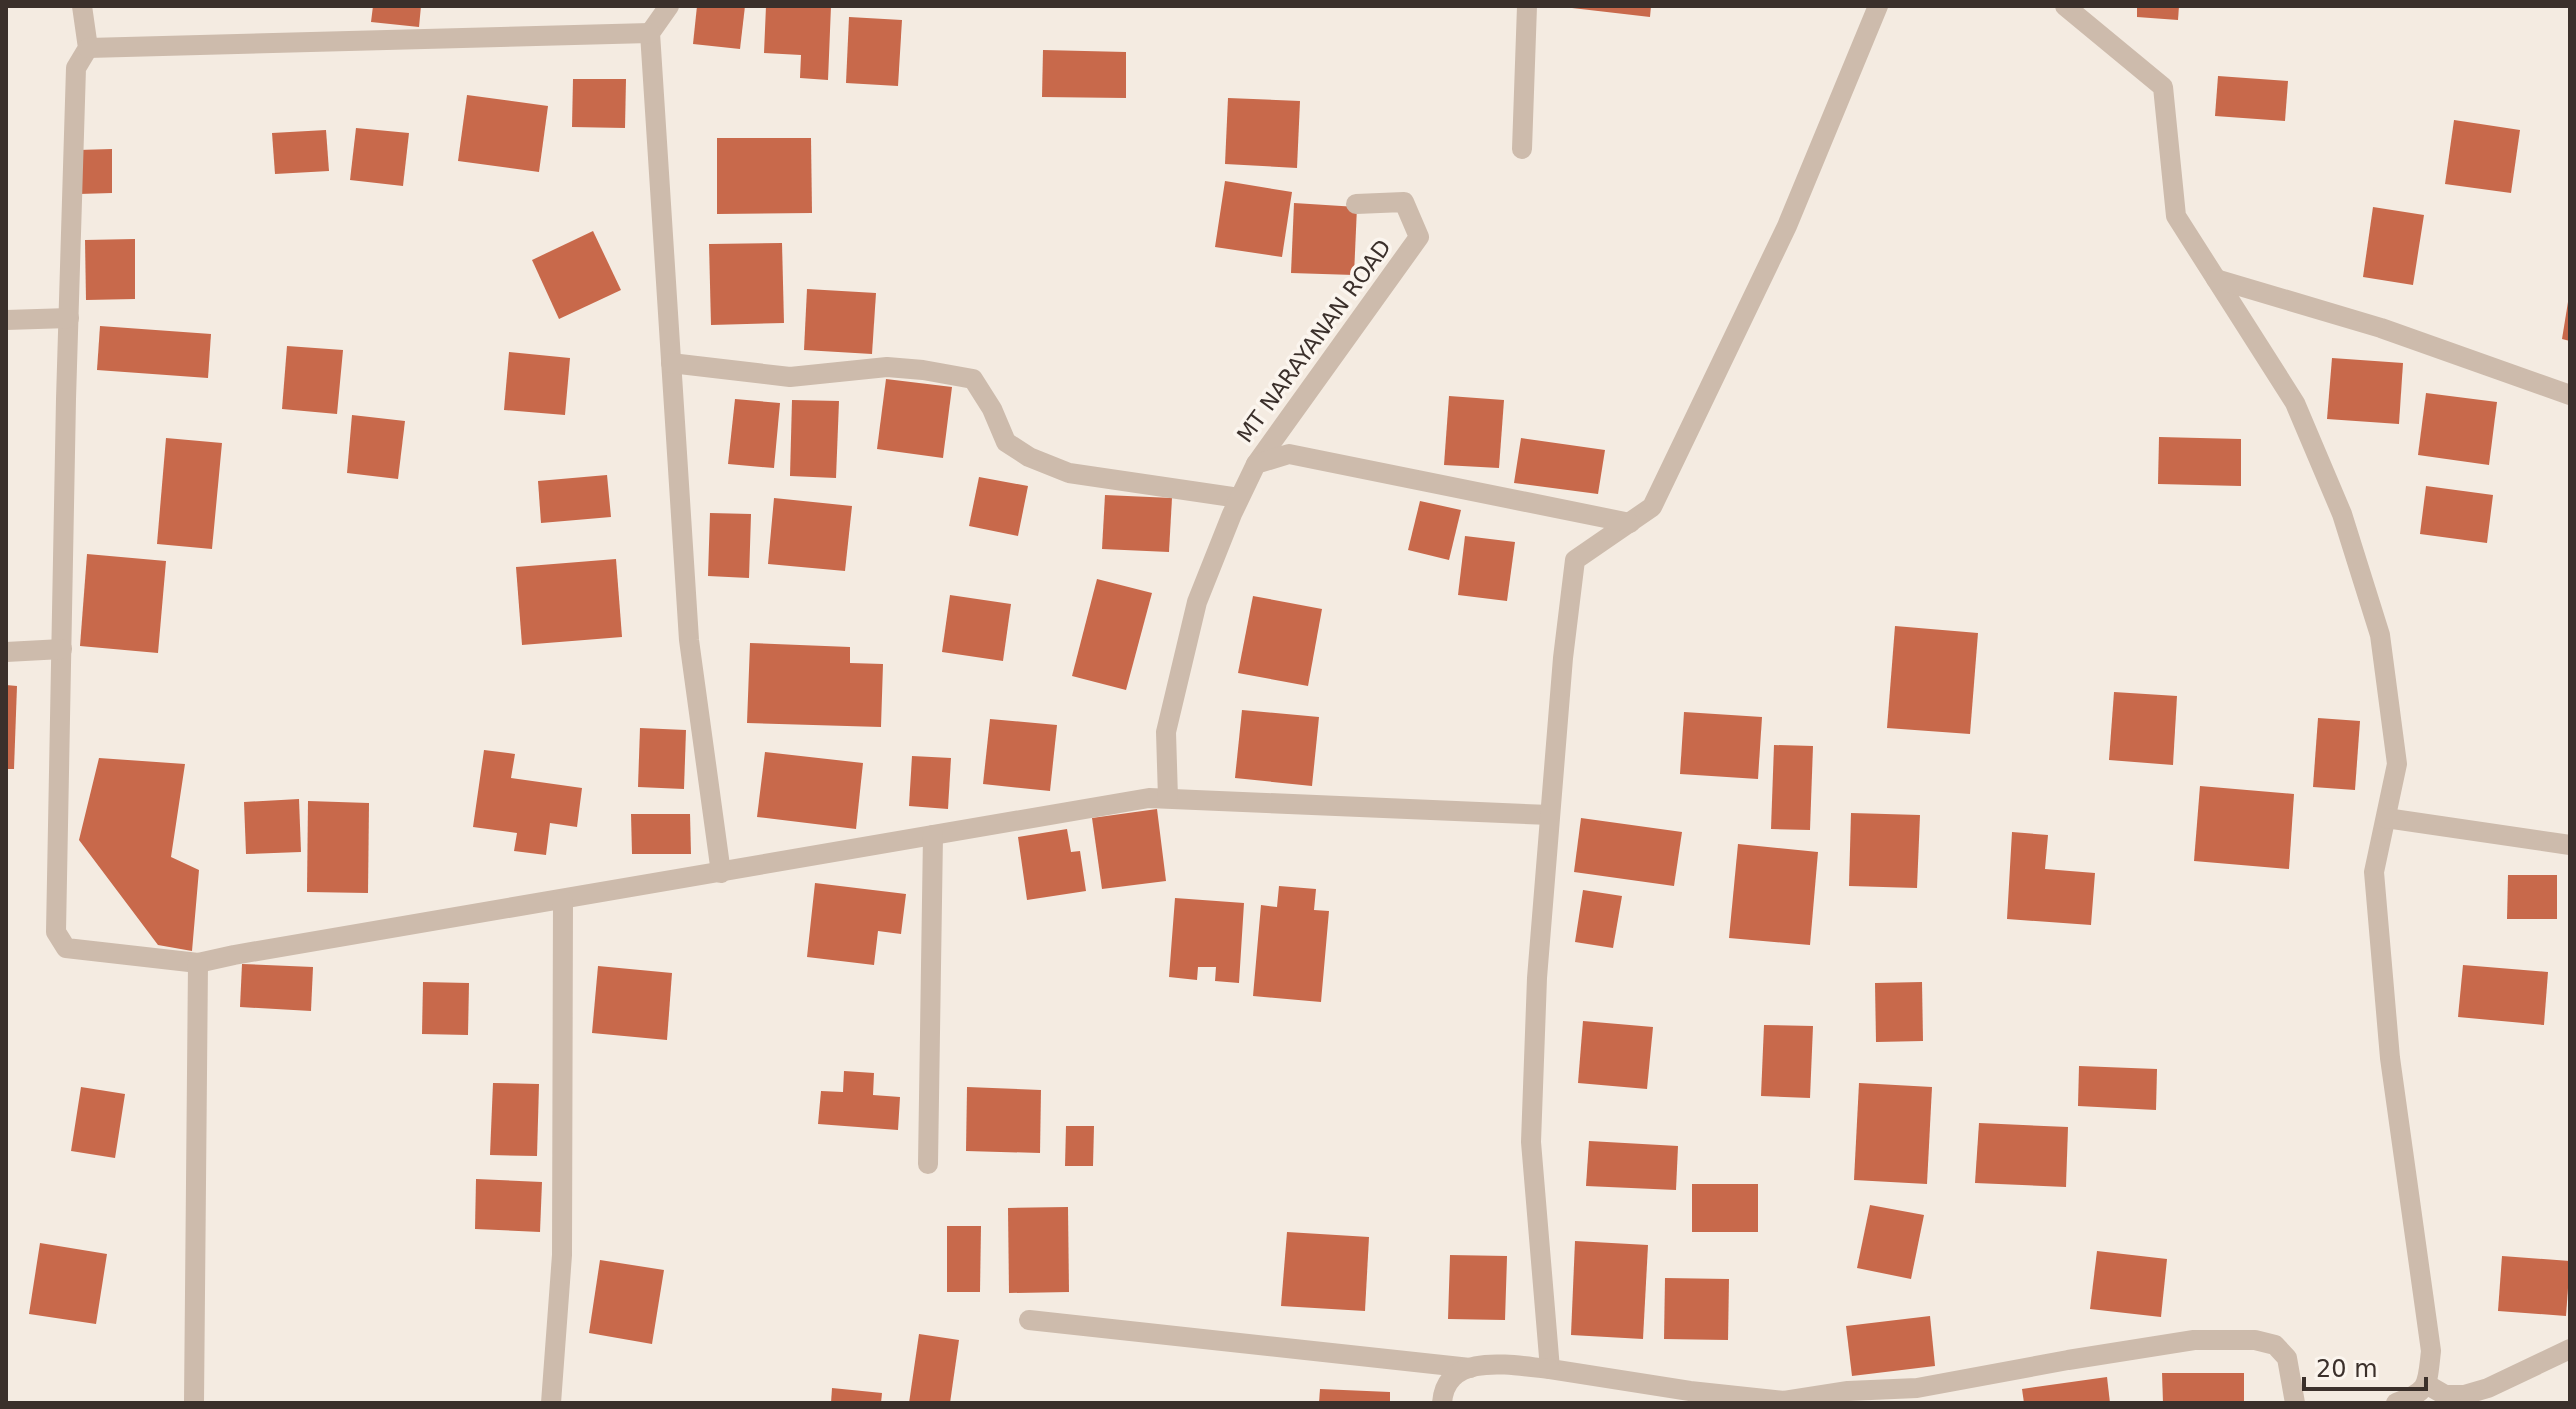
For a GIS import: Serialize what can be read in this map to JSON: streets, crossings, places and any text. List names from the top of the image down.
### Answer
{
  "streets": {
    "street": ["MT NARAYANAN ROAD"]
  },
  "scale_bar": "20 m"
}
